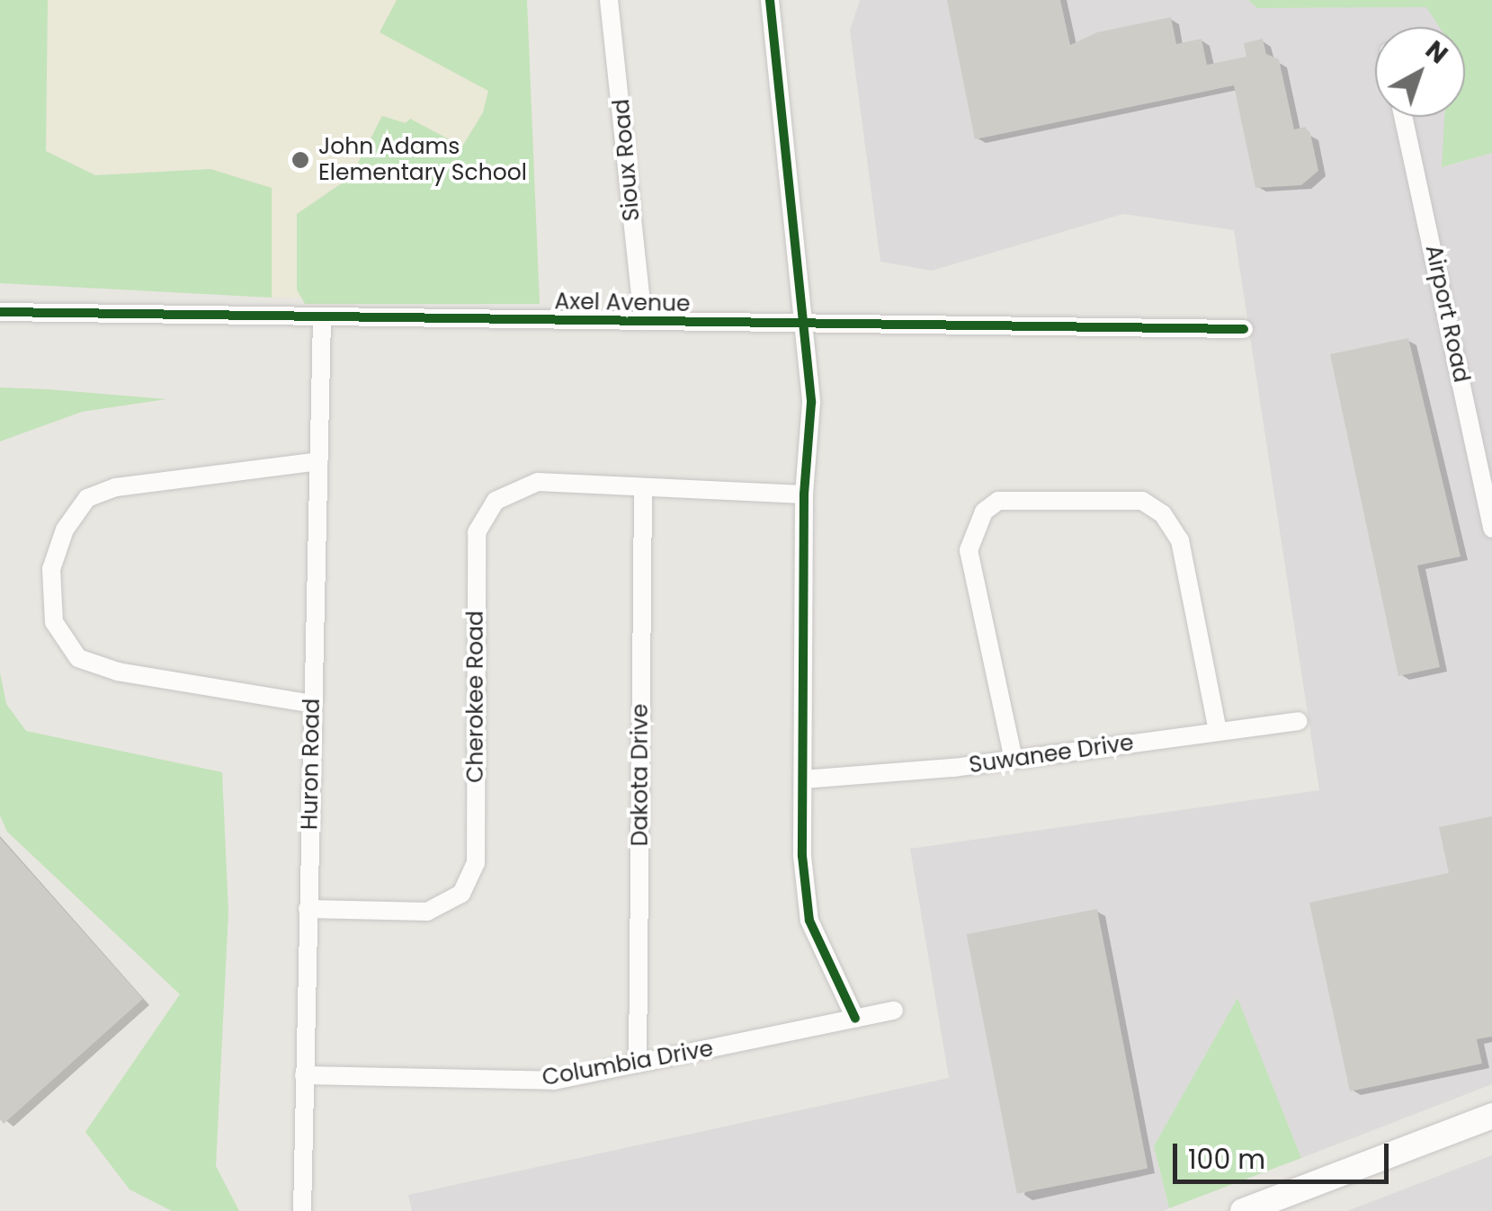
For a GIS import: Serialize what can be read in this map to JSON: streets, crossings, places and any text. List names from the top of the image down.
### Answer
{
  "streets": {
    "street": [
      "Sioux Road",
      "Axel Avenue",
      "Airport Road",
      "Cherokee Road",
      "Suwanee Drive",
      "Huron Road",
      "Dakota Drive",
      "Columbia Drive"
    ]
  },
  "crossings": [
    ["Sioux Road", "Axel Avenue"],
    ["Axel Avenue", "Huron Road"],
    ["Cherokee Road", "Huron Road"],
    ["Cherokee Road", "Dakota Drive"],
    ["Huron Road", "Columbia Drive"],
    ["Dakota Drive", "Columbia Drive"]
  ],
  "places": ["John Adams Elementary School"],
  "scale_bar": "100 m",
  "north": "top right"
}
